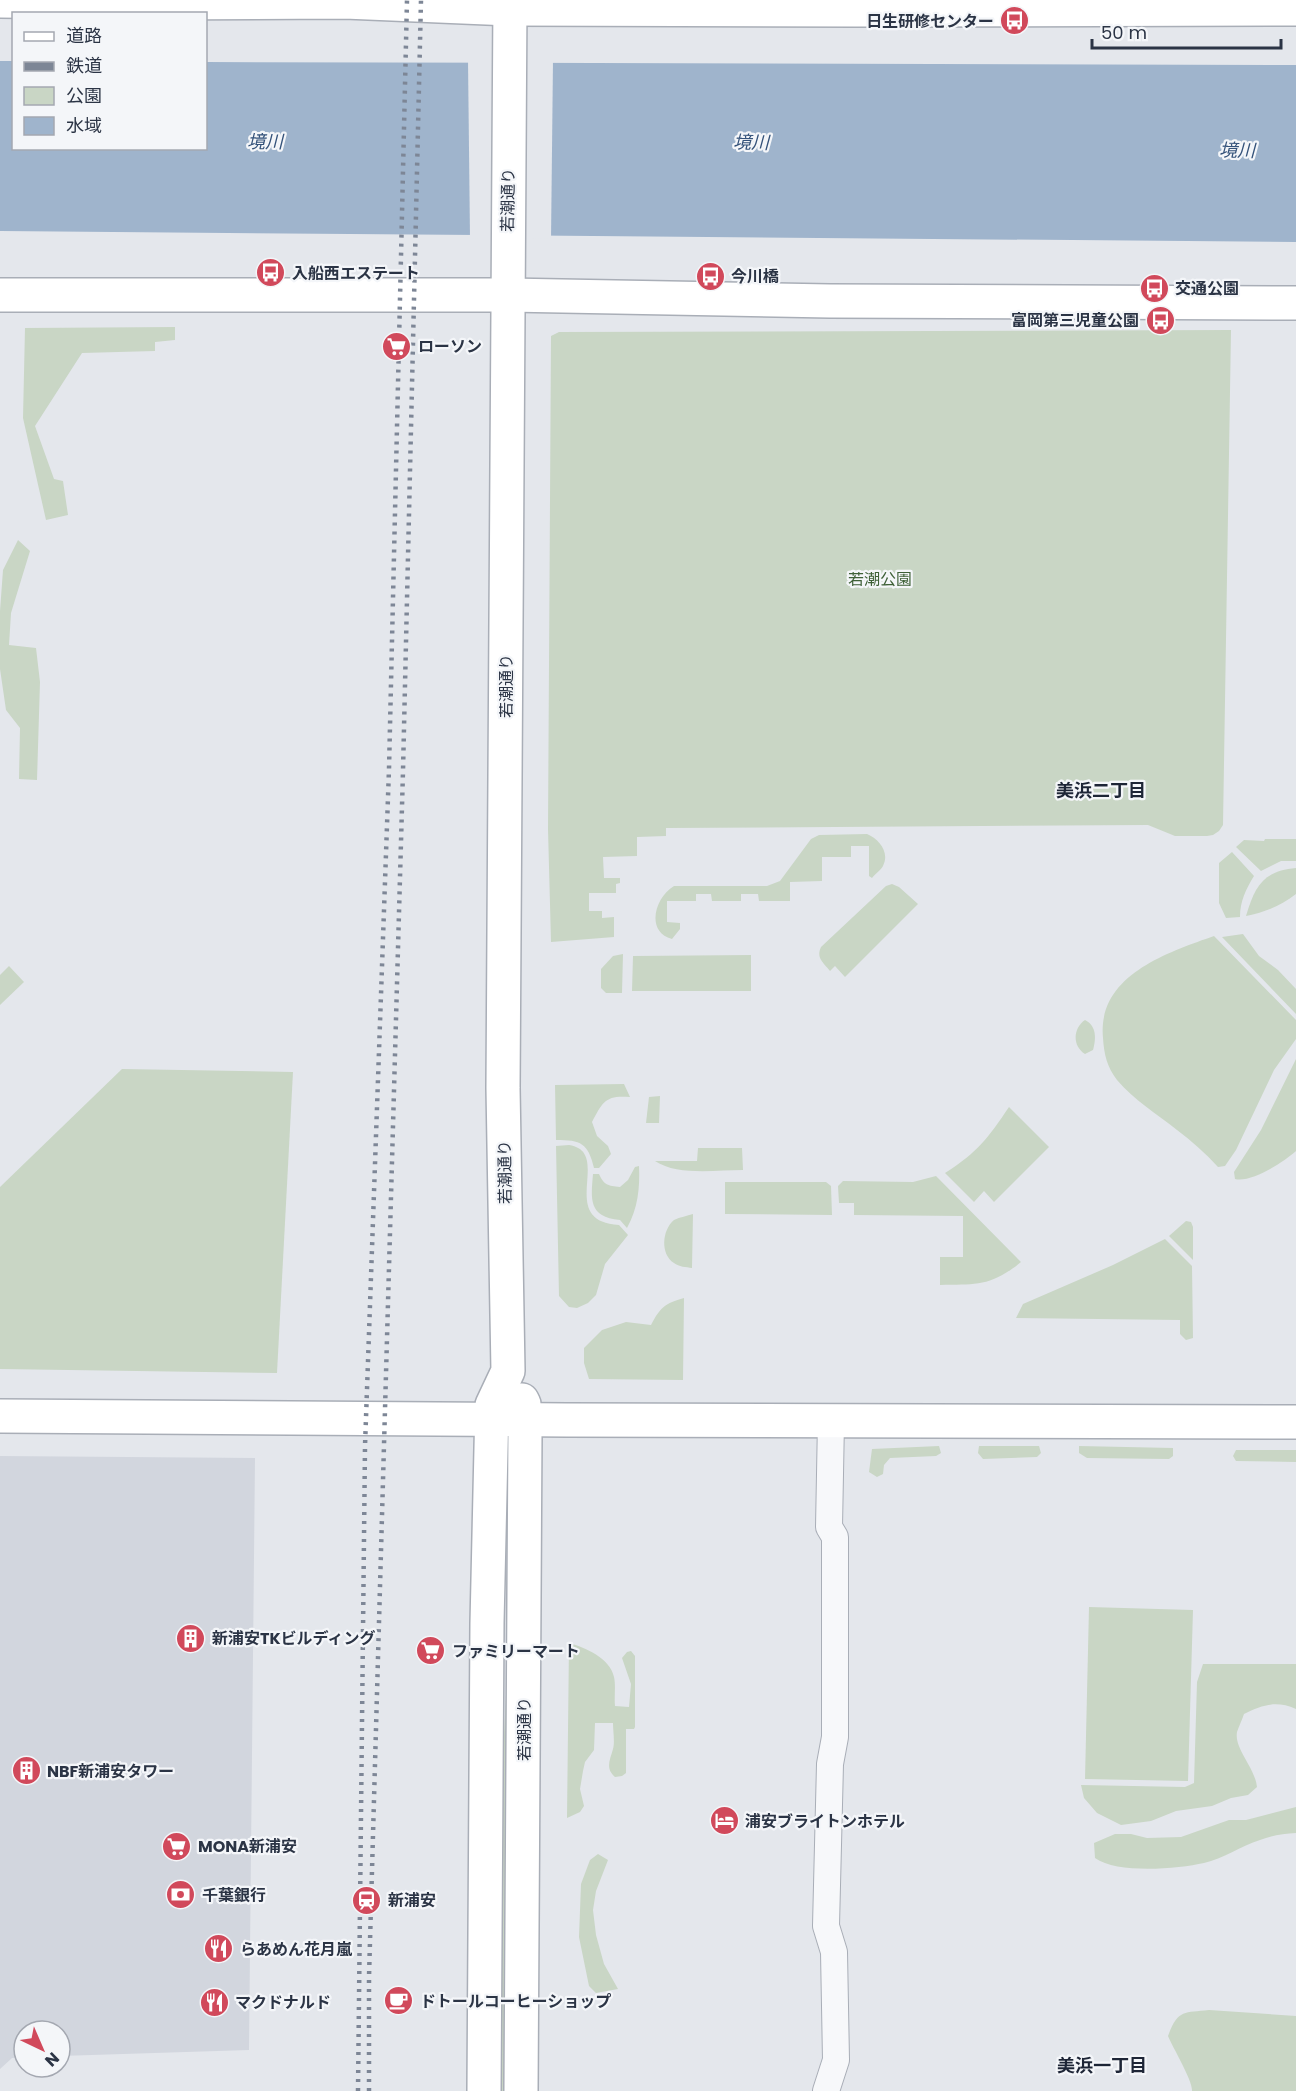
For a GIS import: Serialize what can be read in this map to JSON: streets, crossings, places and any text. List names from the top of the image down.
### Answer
{
  "streets": {
    "street": ["若潮通り"]
  },
  "districts": ["美浜二丁目", "美浜一丁目"],
  "water": ["境川"],
  "parks": ["若潮公園"],
  "places": {
    "bus stop": [
      "日生研修センター",
      "入船西エステート",
      "今川橋",
      "交通公園",
      "富岡第三児童公園"
    ],
    "supermarket": ["ローソン", "ファミリーマート", "MONA新浦安"],
    "building": ["新浦安TKビルディング", "NBF新浦安タワー"],
    "hotel": ["浦安ブライトンホテル"],
    "bank": ["千葉銀行"],
    "station": ["新浦安"],
    "restaurant": ["らあめん花月嵐", "マクドナルド"],
    "cafe": ["ドトールコーヒーショップ"]
  },
  "legend": [
    "道路",
    "鉄道",
    "公園",
    "水域"
  ],
  "scale_bar": "50 m",
  "north": "bottom right"
}
